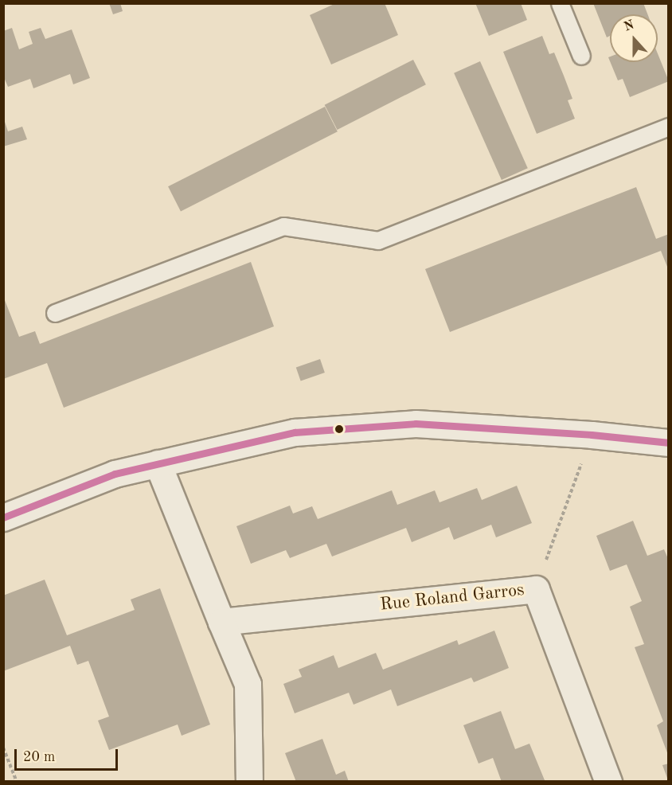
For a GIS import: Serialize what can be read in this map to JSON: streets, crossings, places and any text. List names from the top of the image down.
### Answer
{
  "streets": {
    "street": ["Rue Roland Garros"]
  },
  "scale_bar": "20 m",
  "north": "top"
}
